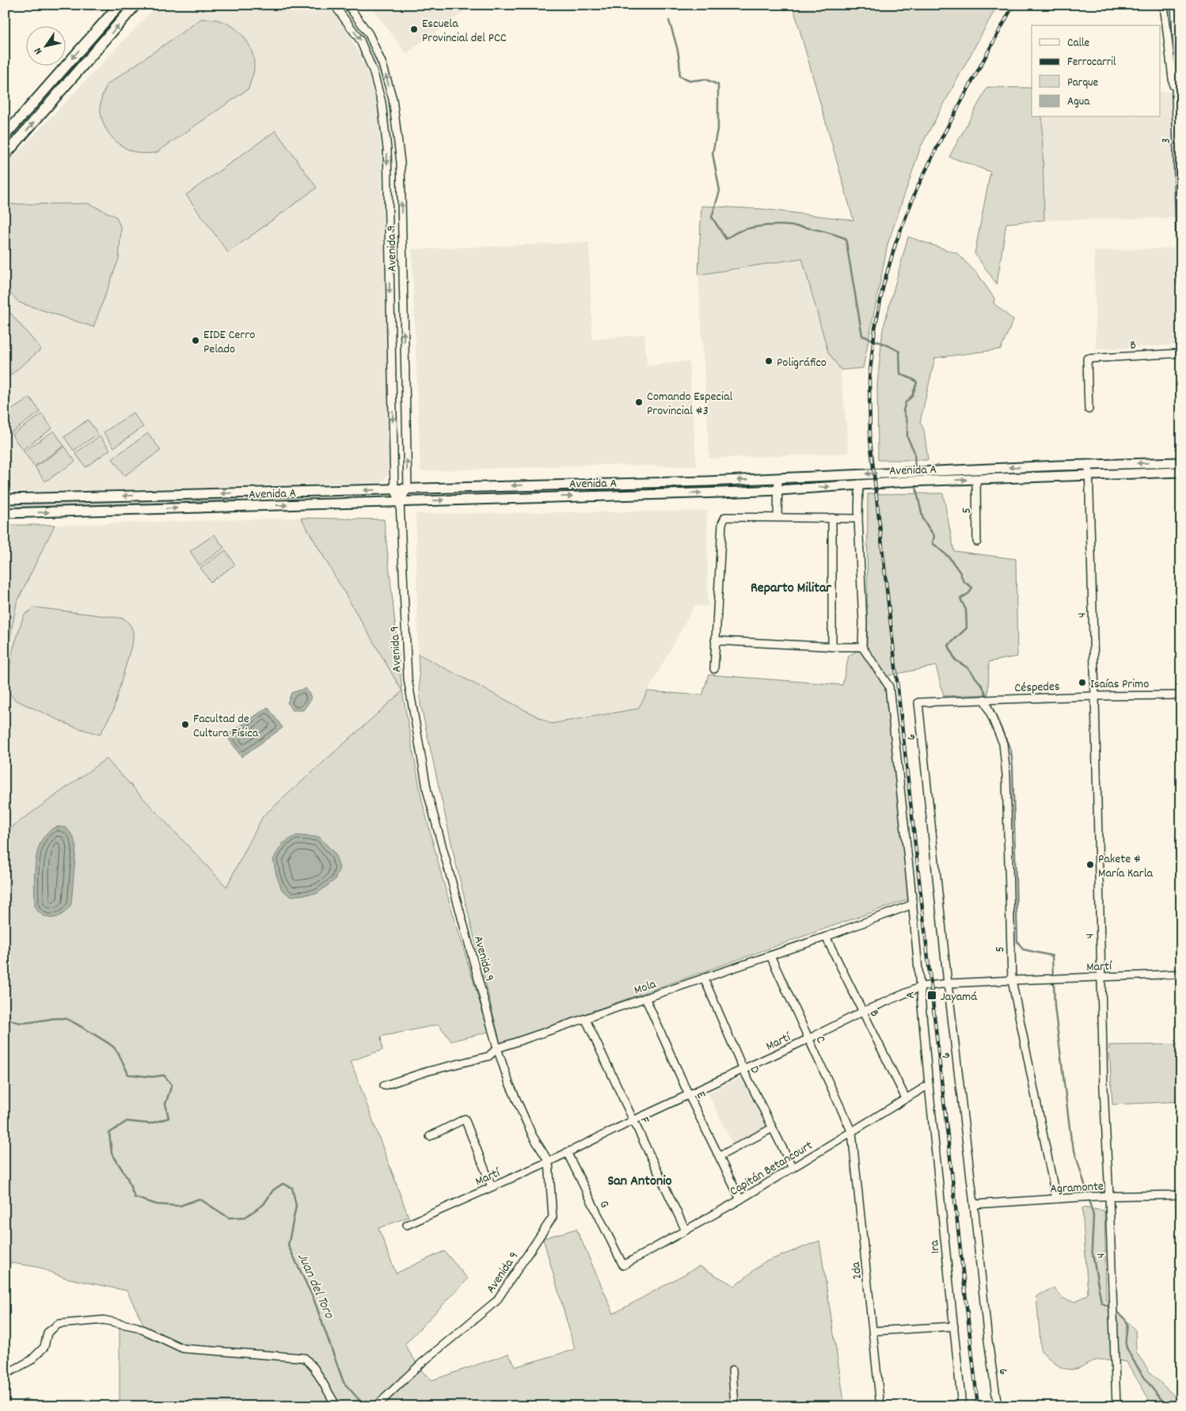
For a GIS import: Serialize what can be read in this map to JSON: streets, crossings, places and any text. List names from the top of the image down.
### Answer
{
  "streets": {
    "main road": ["Avenida A"],
    "street": [
      "3",
      "Avenida 9",
      "B",
      "5",
      "4",
      "Céspedes",
      "6",
      "Martí",
      "Mola",
      "A",
      "C",
      "D",
      "E",
      "F",
      "Capitán Betancourt",
      "Agramonte",
      "G",
      "1ra",
      "2da"
    ]
  },
  "crossings": [
    ["Avenida 9", "Avenida A"],
    ["Avenida 9", "Martí"],
    ["Avenida 9", "Mola"],
    ["B", "Martí"],
    ["B", "Mola"],
    ["B", "Capitán Betancourt"],
    ["Avenida A", "5"],
    ["Avenida A", "4"],
    ["5", "Céspedes"],
    ["5", "Martí"],
    ["5", "Agramonte"],
    ["4", "Céspedes"],
    ["4", "Martí"],
    ["4", "Agramonte"],
    ["Céspedes", "6"],
    ["6", "Martí"],
    ["6", "Agramonte"],
    ["Martí", "A"],
    ["Martí", "C"],
    ["Martí", "D"],
    ["Martí", "E"],
    ["Martí", "F"],
    ["Martí", "G"],
    ["Mola", "A"],
    ["Mola", "C"],
    ["Mola", "D"],
    ["Mola", "E"],
    ["Mola", "F"],
    ["A", "Capitán Betancourt"],
    ["A", "1ra"],
    ["C", "Capitán Betancourt"],
    ["C", "2da"],
    ["D", "Capitán Betancourt"],
    ["E", "Capitán Betancourt"],
    ["F", "Capitán Betancourt"],
    ["Capitán Betancourt", "G"],
    ["Capitán Betancourt", "1ra"],
    ["Capitán Betancourt", "2da"]
  ],
  "districts": ["Reparto Militar", "San Antonio"],
  "water": ["Juan del Toro"],
  "places": {
    "other": [
      "Escuela Provincial del PCC",
      "EIDE Cerro Pelado",
      "Poligráfico",
      "Comando Especial Provincial #3",
      "Isaías Primo",
      "Facultad de Cultura Física",
      "Pakete # María Karla"
    ],
    "transit": ["Jayamá"]
  },
  "legend": [
    "Calle",
    "Ferrocarril",
    "Parque",
    "Agua"
  ],
  "north": "bottom left"
}
